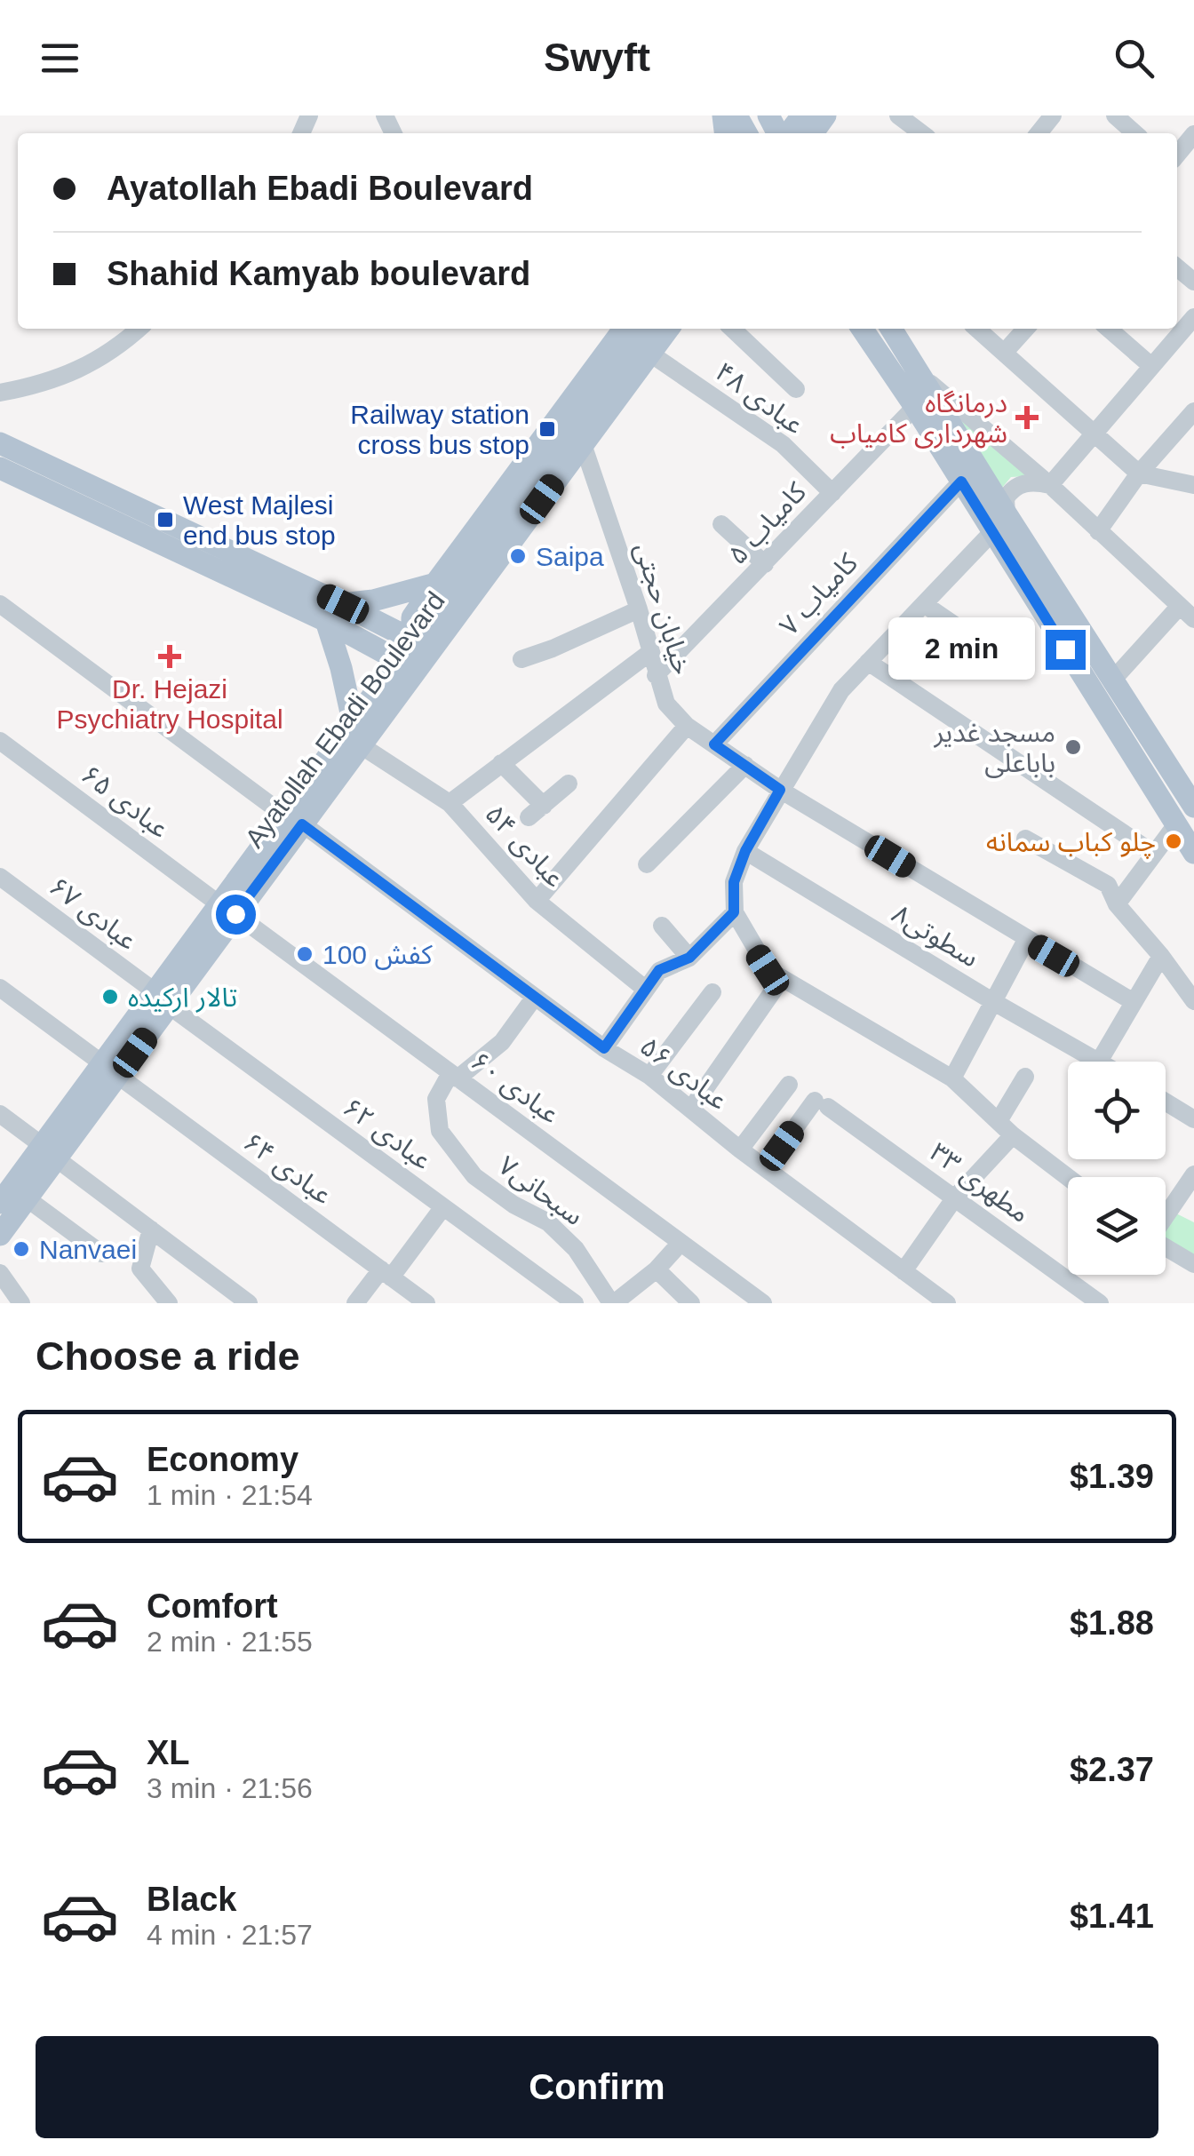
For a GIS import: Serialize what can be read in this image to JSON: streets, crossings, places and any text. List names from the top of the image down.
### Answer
{
  "streets": {
    "main road": ["Ayatollah Ebadi Boulevard"],
    "street": [
      "عبادی ۴۸",
      "کامیاب ۵",
      "کامیاب ۷",
      "خیابان حجتی",
      "عبادی ۶۵",
      "عبادی ۵۴",
      "عبادی ۶۷",
      "سطوتی۸",
      "عبادی ۵۶",
      "عبادی ۶۰",
      "عبادی ۶۲",
      "عبادی ۶۴",
      "مطهری ۳۳",
      "سبحانی۷"
    ]
  },
  "crossings": [
    ["عبادی ۴۸", "کامیاب ۵"],
    ["عبادی ۴۸", "Ayatollah Ebadi Boulevard"],
    ["کامیاب ۵", "خیابان حجتی"],
    ["کامیاب ۷", "خیابان حجتی"],
    ["خیابان حجتی", "Ayatollah Ebadi Boulevard"],
    ["Ayatollah Ebadi Boulevard", "عبادی ۶۵"],
    ["Ayatollah Ebadi Boulevard", "عبادی ۵۴"],
    ["Ayatollah Ebadi Boulevard", "عبادی ۶۷"],
    ["Ayatollah Ebadi Boulevard", "عبادی ۵۶"],
    ["Ayatollah Ebadi Boulevard", "عبادی ۶۰"],
    ["Ayatollah Ebadi Boulevard", "عبادی ۶۲"],
    ["Ayatollah Ebadi Boulevard", "عبادی ۶۴"],
    ["عبادی ۶۵", "عبادی ۶۰"],
    ["عبادی ۶۷", "عبادی ۶۲"],
    ["عبادی ۵۶", "مطهری ۳۳"],
    ["عبادی ۶۰", "سبحانی۷"]
  ],
  "places": {
    "health": ["درمانگاه شهرداری کامیاب", "Dr. Hejazi Psychiatry Hospital"],
    "transit": ["Railway station cross bus stop", "West Majlesi end bus stop"],
    "other": [
      "Saipa",
      "مسجد غدیر باباعلی",
      "چلو کباب سمانه",
      "کفش 100",
      "تالار ارکیده",
      "Nanvaei"
    ]
  },
  "page": {
    "header": "Swyft",
    "banner": ["Ayatollah Ebadi Boulevard", "Shahid Kamyab boulevard"],
    "bubble": "2 min",
    "heading": "Choose a ride",
    "list": [
      {
        "name": "Economy",
        "note": "1 min · 21:54",
        "value": "$1.39"
      },
      {
        "name": "Comfort",
        "note": "2 min · 21:55",
        "value": "$1.88"
      },
      {
        "name": "XL",
        "note": "3 min · 21:56",
        "value": "$2.37"
      },
      {
        "name": "Black",
        "note": "4 min · 21:57",
        "value": "$1.41"
      }
    ],
    "buttons": "Confirm"
  }
}
